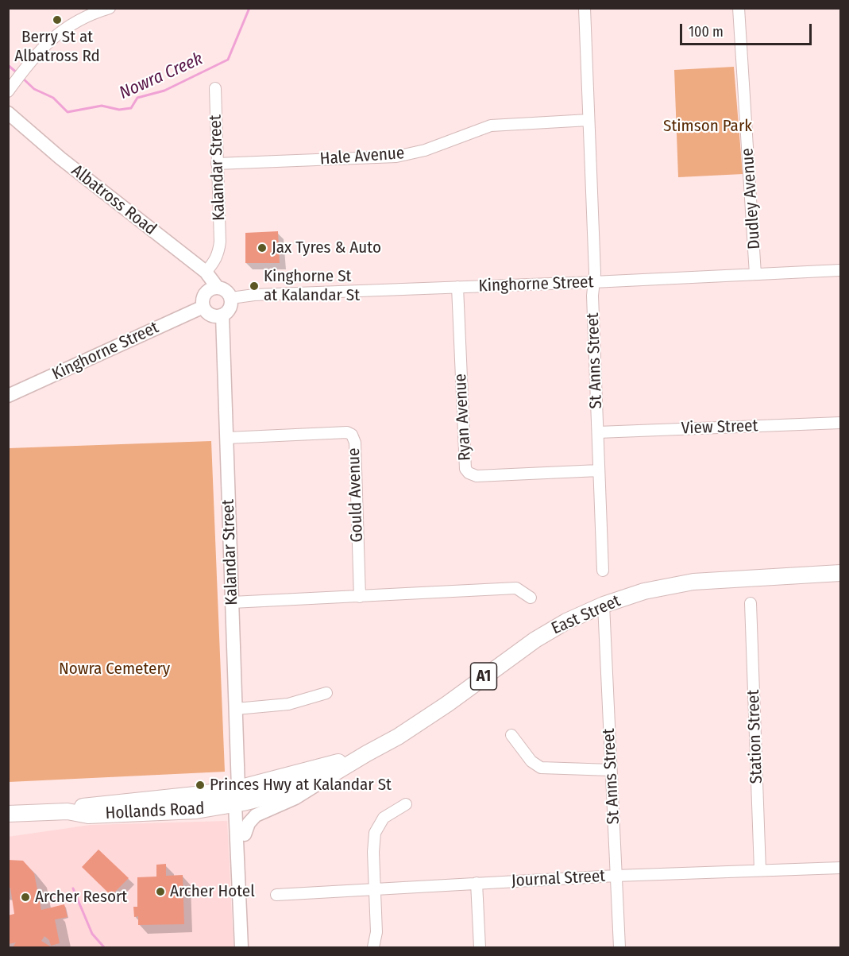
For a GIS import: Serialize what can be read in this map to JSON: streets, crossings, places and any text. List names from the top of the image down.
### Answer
{
  "streets": {
    "highway": ["East Street", "A1", "Hollands Road"],
    "main road": ["Kalandar Street", "Albatross Road", "Kinghorne Street"],
    "street": [
      "Hale Avenue",
      "Dudley Avenue",
      "St Anns Street",
      "Ryan Avenue",
      "View Street",
      "Gould Avenue",
      "Station Street",
      "Journal Street"
    ]
  },
  "crossings": [
    ["Hale Avenue", "Kalandar Street"],
    ["Hale Avenue", "St Anns Street"],
    ["Kalandar Street", "Albatross Road"],
    ["Kalandar Street", "Kinghorne Street"],
    ["Kalandar Street", "Gould Avenue"],
    ["Kalandar Street", "East Street"],
    ["Kalandar Street", "Hollands Road"],
    ["Dudley Avenue", "Kinghorne Street"],
    ["Albatross Road", "Kinghorne Street"],
    ["Kinghorne Street", "St Anns Street"],
    ["Kinghorne Street", "Ryan Avenue"],
    ["St Anns Street", "Ryan Avenue"],
    ["St Anns Street", "View Street"],
    ["St Anns Street", "East Street"],
    ["St Anns Street", "Journal Street"],
    ["East Street", "Hollands Road"],
    ["Station Street", "Journal Street"]
  ],
  "water": ["Nowra Creek"],
  "parks": ["Stimson Park", "Nowra Cemetery"],
  "places": [
    "Berry St at Albatross Rd",
    "Jax Tyres & Auto",
    "Kinghorne St at Kalandar St",
    "Princes Hwy at Kalandar St",
    "Archer Hotel",
    "Archer Resort"
  ],
  "scale_bar": "100 m"
}
